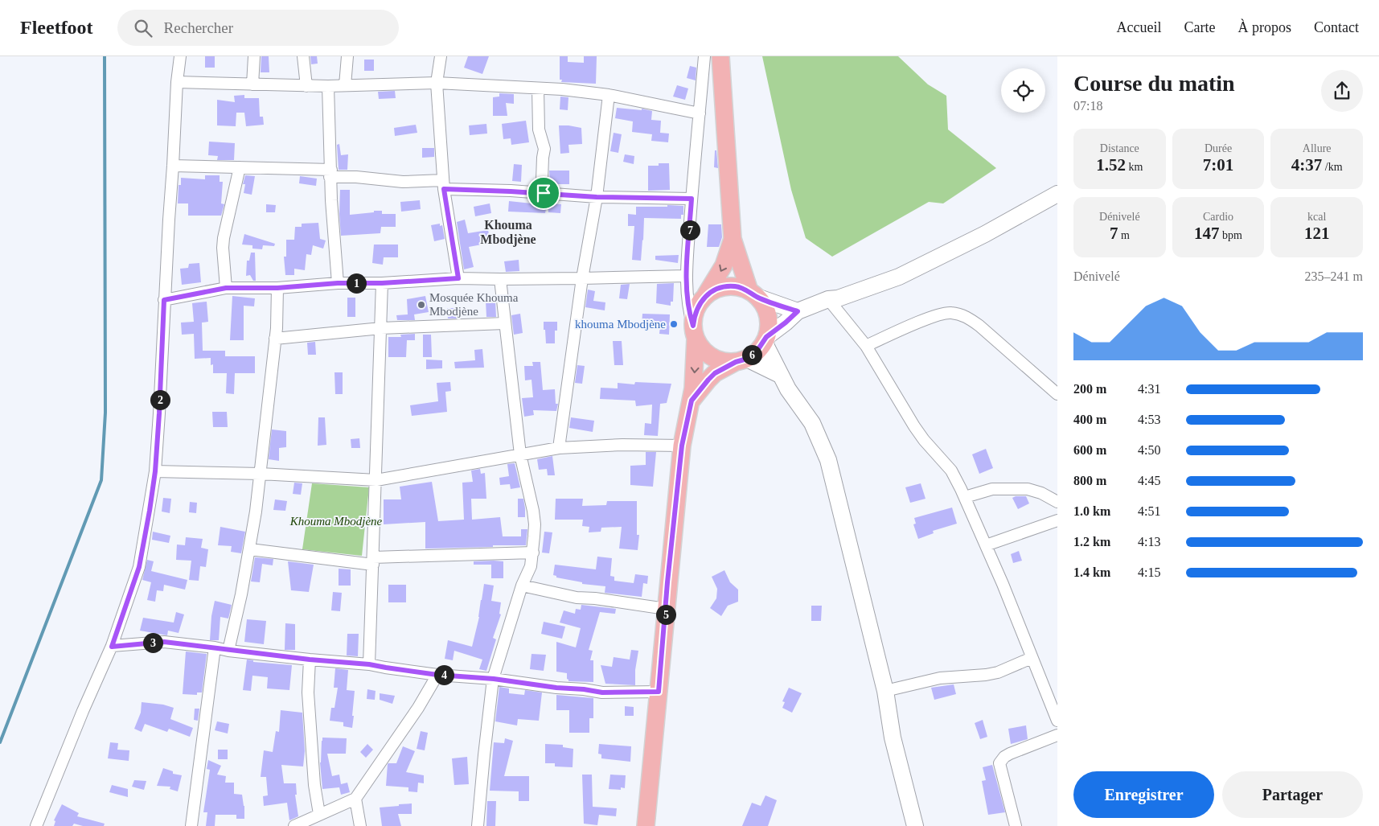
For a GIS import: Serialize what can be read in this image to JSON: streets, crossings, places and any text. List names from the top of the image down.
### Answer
{
  "districts": ["Khouma Mbodjène"],
  "parks": ["Khouma Mbodjène"],
  "places": ["Mosquée Khouma Mbodjène", "khouma Mbodjène"],
  "page": {
    "header": "Fleetfoot",
    "search": "Rechercher",
    "nav": [
      "Accueil",
      "Carte",
      "À propos",
      "Contact"
    ],
    "heading": ["Course du matin", "07:18"],
    "stats": [
      ["Distance", "1.52 km"],
      ["Durée", "7:01"],
      ["Allure", "4:37 /km"],
      ["Dénivelé", "7 m"],
      ["Cardio", "147 bpm"],
      ["kcal", "121"]
    ],
    "pins": [
      "7",
      "1",
      "6",
      "2",
      "5",
      "3",
      "4"
    ],
    "chart": ["Dénivelé", "235–241 m"],
    "list": [
      {
        "name": "200 m",
        "note": "4:31"
      },
      {
        "name": "400 m",
        "note": "4:53"
      },
      {
        "name": "600 m",
        "note": "4:50"
      },
      {
        "name": "800 m",
        "note": "4:45"
      },
      {
        "name": "1.0 km",
        "note": "4:51"
      },
      {
        "name": "1.2 km",
        "note": "4:13"
      },
      {
        "name": "1.4 km",
        "note": "4:15"
      }
    ],
    "buttons": ["Enregistrer", "Partager"]
  }
}
